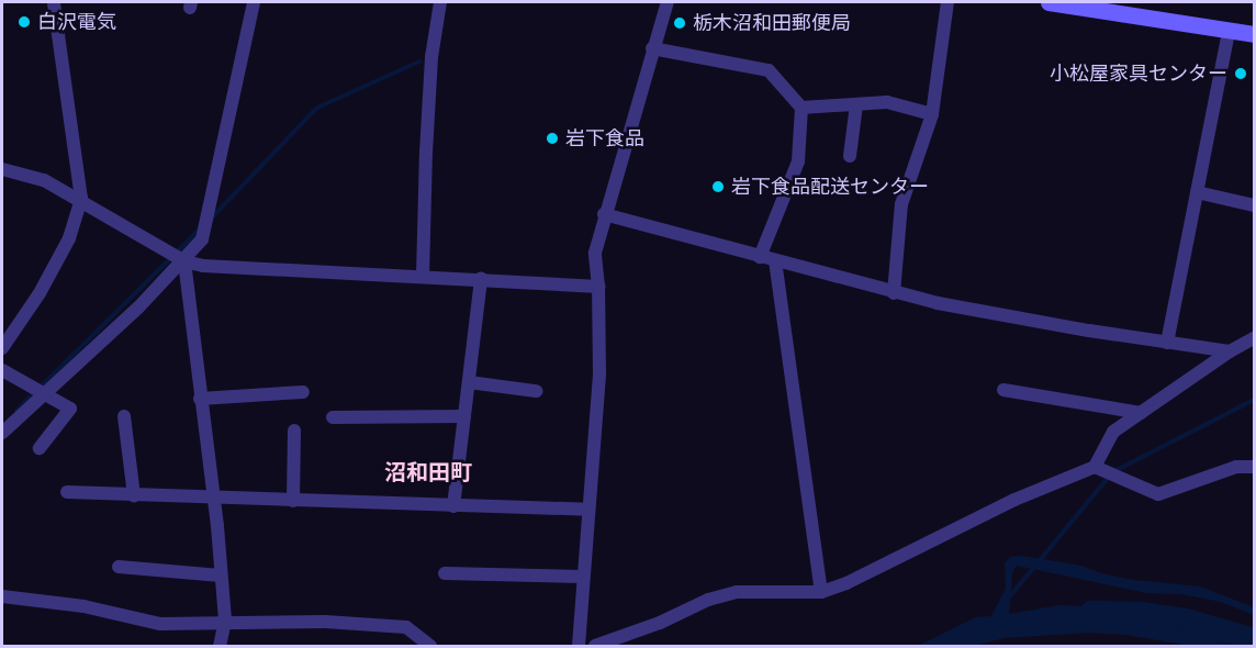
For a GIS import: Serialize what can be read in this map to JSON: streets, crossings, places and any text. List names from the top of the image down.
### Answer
{
  "districts": ["沼和田町"],
  "places": [
    "白沢電気",
    "栃木沼和田郵便局",
    "小松屋家具センター",
    "岩下食品",
    "岩下食品配送センター"
  ]
}
